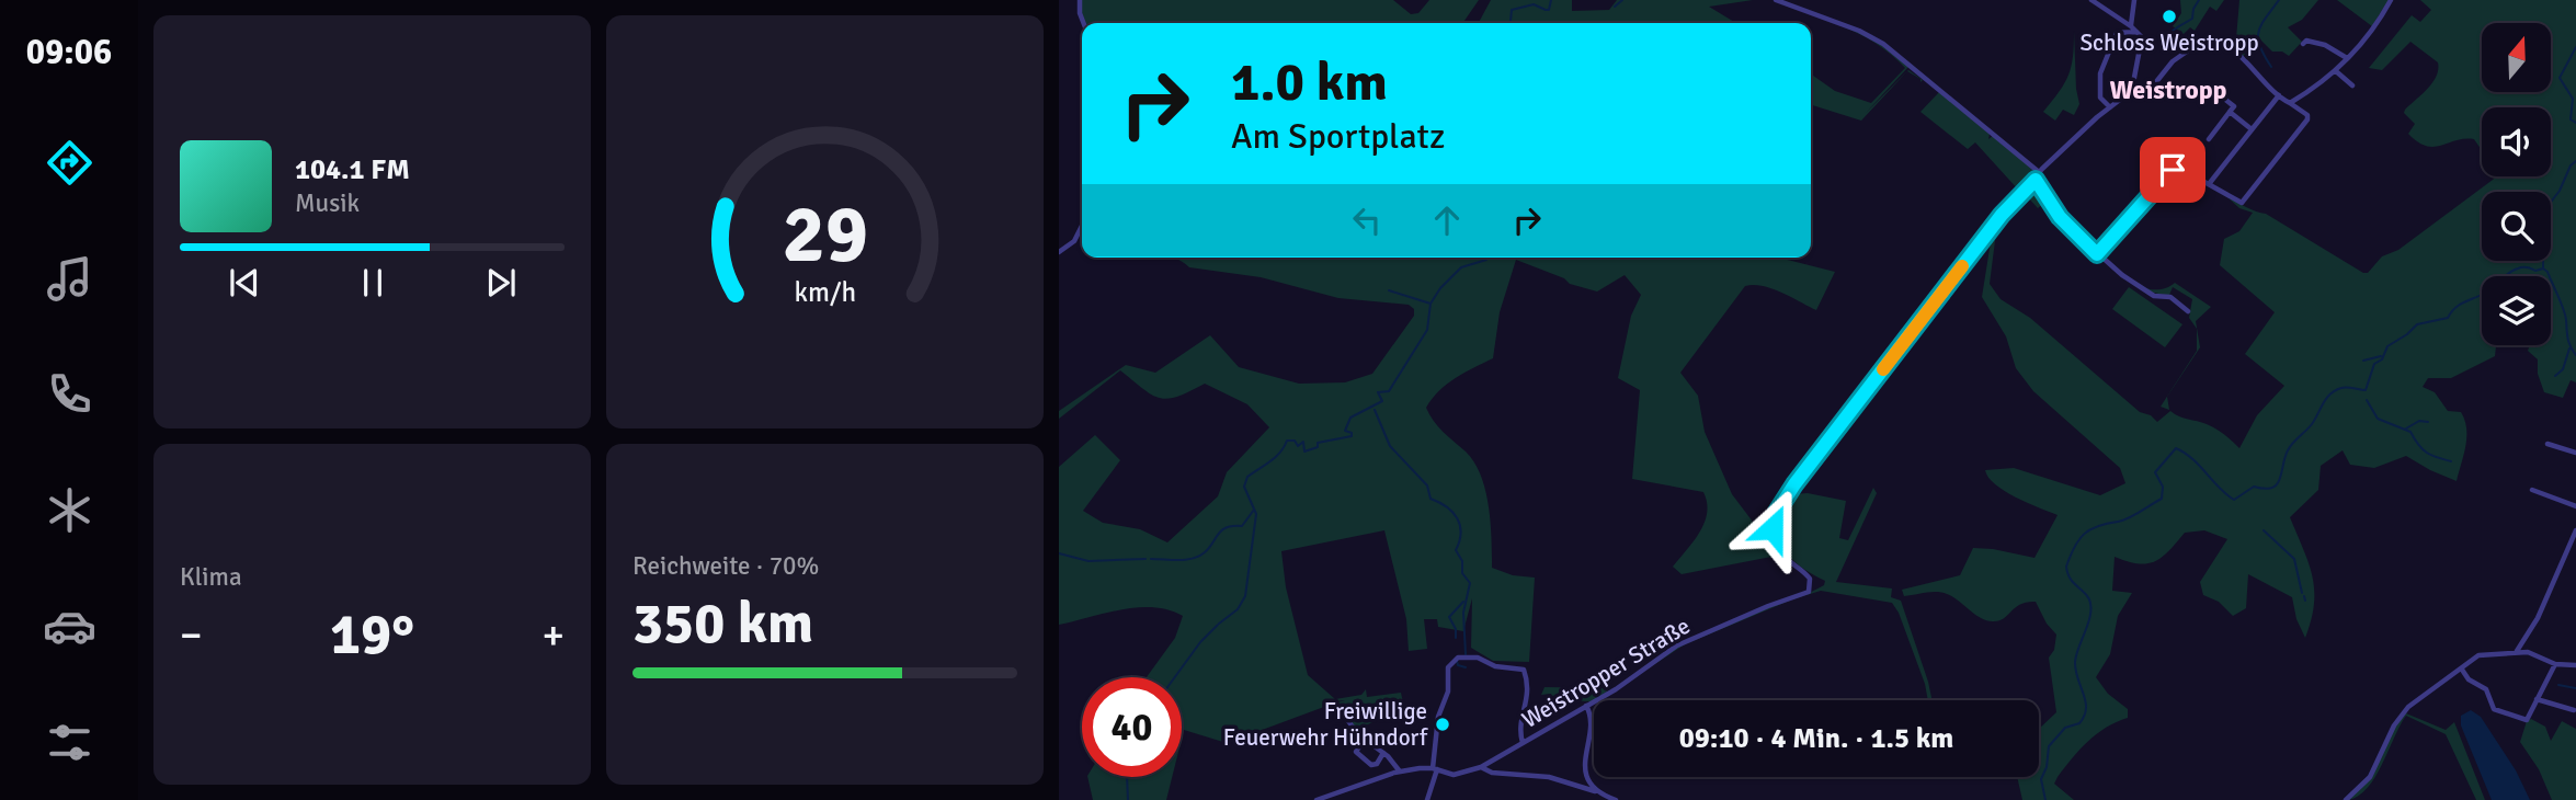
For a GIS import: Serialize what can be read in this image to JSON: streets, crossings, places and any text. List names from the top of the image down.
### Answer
{
  "streets": {
    "street": ["Weistropper Straße"]
  },
  "districts": ["Weistropp"],
  "places": ["Schloss Weistropp", "Freiwillige Feuerwehr Hühndorf"],
  "north": "top",
  "page": {
    "tabs": "09:06",
    "turn": ["1.0 km", "Am Sportplatz"],
    "song": ["104.1 FM", "Musik"],
    "tile": [
      "Klima",
      ["Reichweite · 70%", "350 km"]
    ],
    "heat": ["−", "19°", "+"],
    "limit": "40",
    "trip": "09:10 · 4 Min. · 1.5 km",
    "gauge": ["29", "km/h"]
  }
}
